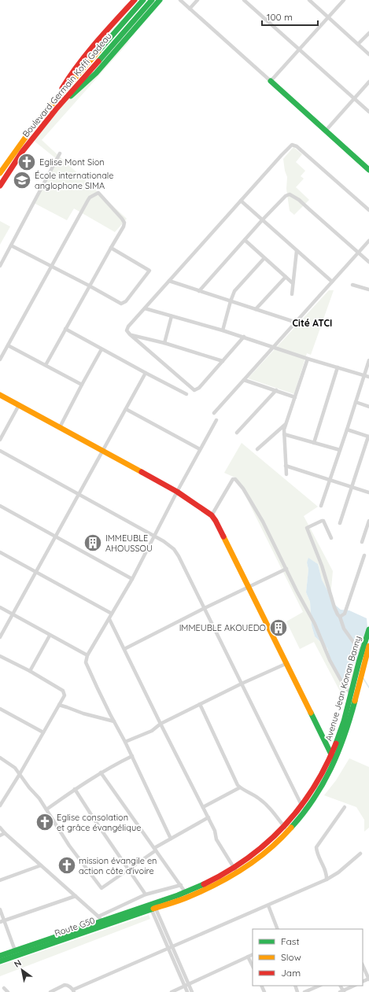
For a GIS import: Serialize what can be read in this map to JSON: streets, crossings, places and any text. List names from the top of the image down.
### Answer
{
  "streets": {
    "street": ["Boulevard Germain Koffi Gadeau", "Avenue Jean Konan Banny", "Route G50"]
  },
  "crossings": [
    ["Avenue Jean Konan Banny", "Route G50"]
  ],
  "districts": ["Cité ATCI"],
  "places": {
    "church": ["Eglise Mont Sion", "Eglise consolation et grâce évangélique", "mission évangile en action côte d'ivoire"],
    "school or university": ["École internationale anglophone SIMA"],
    "building": ["IMMEUBLE AHOUSSOU", "IMMEUBLE AKOUEDO"]
  },
  "legend": ["Fast", "Slow", "Jam"],
  "scale_bar": "100 m",
  "north": "top left"
}
